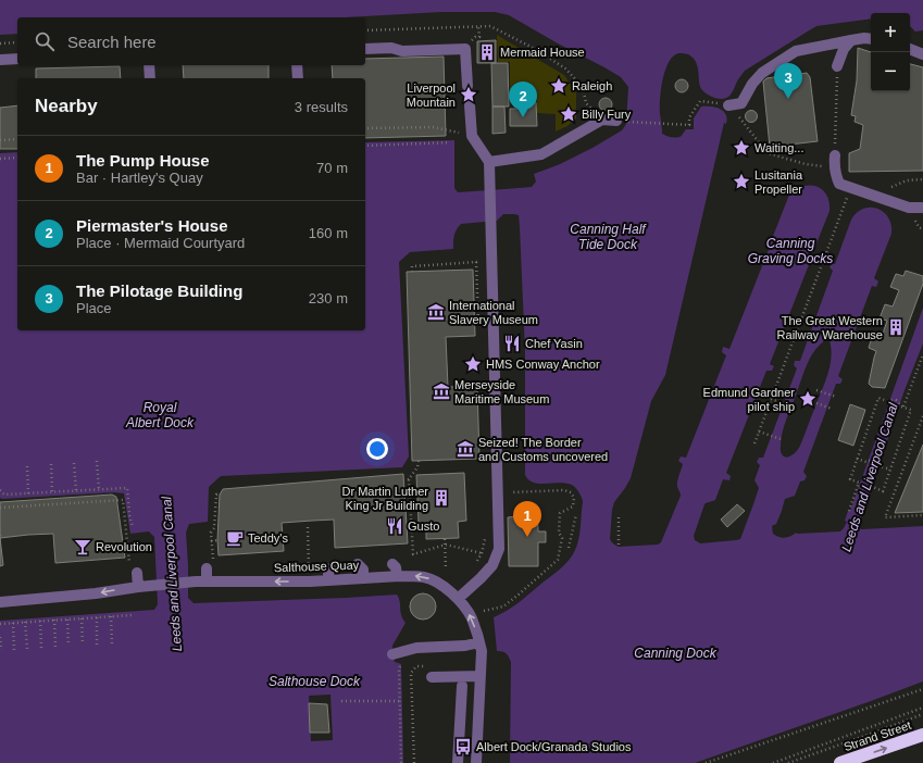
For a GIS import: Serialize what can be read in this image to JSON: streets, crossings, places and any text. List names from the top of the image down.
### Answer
{
  "streets": {
    "highway": ["Strand Street"],
    "street": ["Salthouse Quay"]
  },
  "one_way": ["Salthouse Quay", "Strand Street"],
  "water": [
    "Canning Half Tide Dock",
    "Canning Graving Docks",
    "Royal Albert Dock",
    "Leeds and Liverpool Canal",
    "Canning Dock",
    "Salthouse Dock"
  ],
  "places": {
    "building": ["Mermaid House", "The Great Western Railway Warehouse", "Dr Martin Luther King Jr Building"],
    "place": [
      "Raleigh",
      "Liverpool Mountain",
      "Billy Fury",
      "Waiting...",
      "Lusitania Propeller",
      "HMS Conway Anchor",
      "Edmund Gardner pilot ship"
    ],
    "museum": ["International Slavery Museum", "Merseyside Maritime Museum", "Seized! The Border and Customs uncovered"],
    "restaurant": ["Chef Yasin", "Gusto"],
    "cafe": ["Teddy's"],
    "bar": ["Revolution"],
    "bus stop": ["Albert Dock/Granada Studios"]
  },
  "page": {
    "map_buttons": ["+", "−"],
    "search": "Search here",
    "pins": ["3", "2", "1"],
    "heading": ["Nearby", "3 results"],
    "list": [
      {
        "mark": "1",
        "name": "The Pump House",
        "note": "Bar · Hartley's Quay",
        "value": "70 m"
      },
      {
        "mark": "2",
        "name": "Piermaster's House",
        "note": "Place · Mermaid Courtyard",
        "value": "160 m"
      },
      {
        "mark": "3",
        "name": "The Pilotage Building",
        "note": "Place",
        "value": "230 m"
      }
    ]
  }
}
